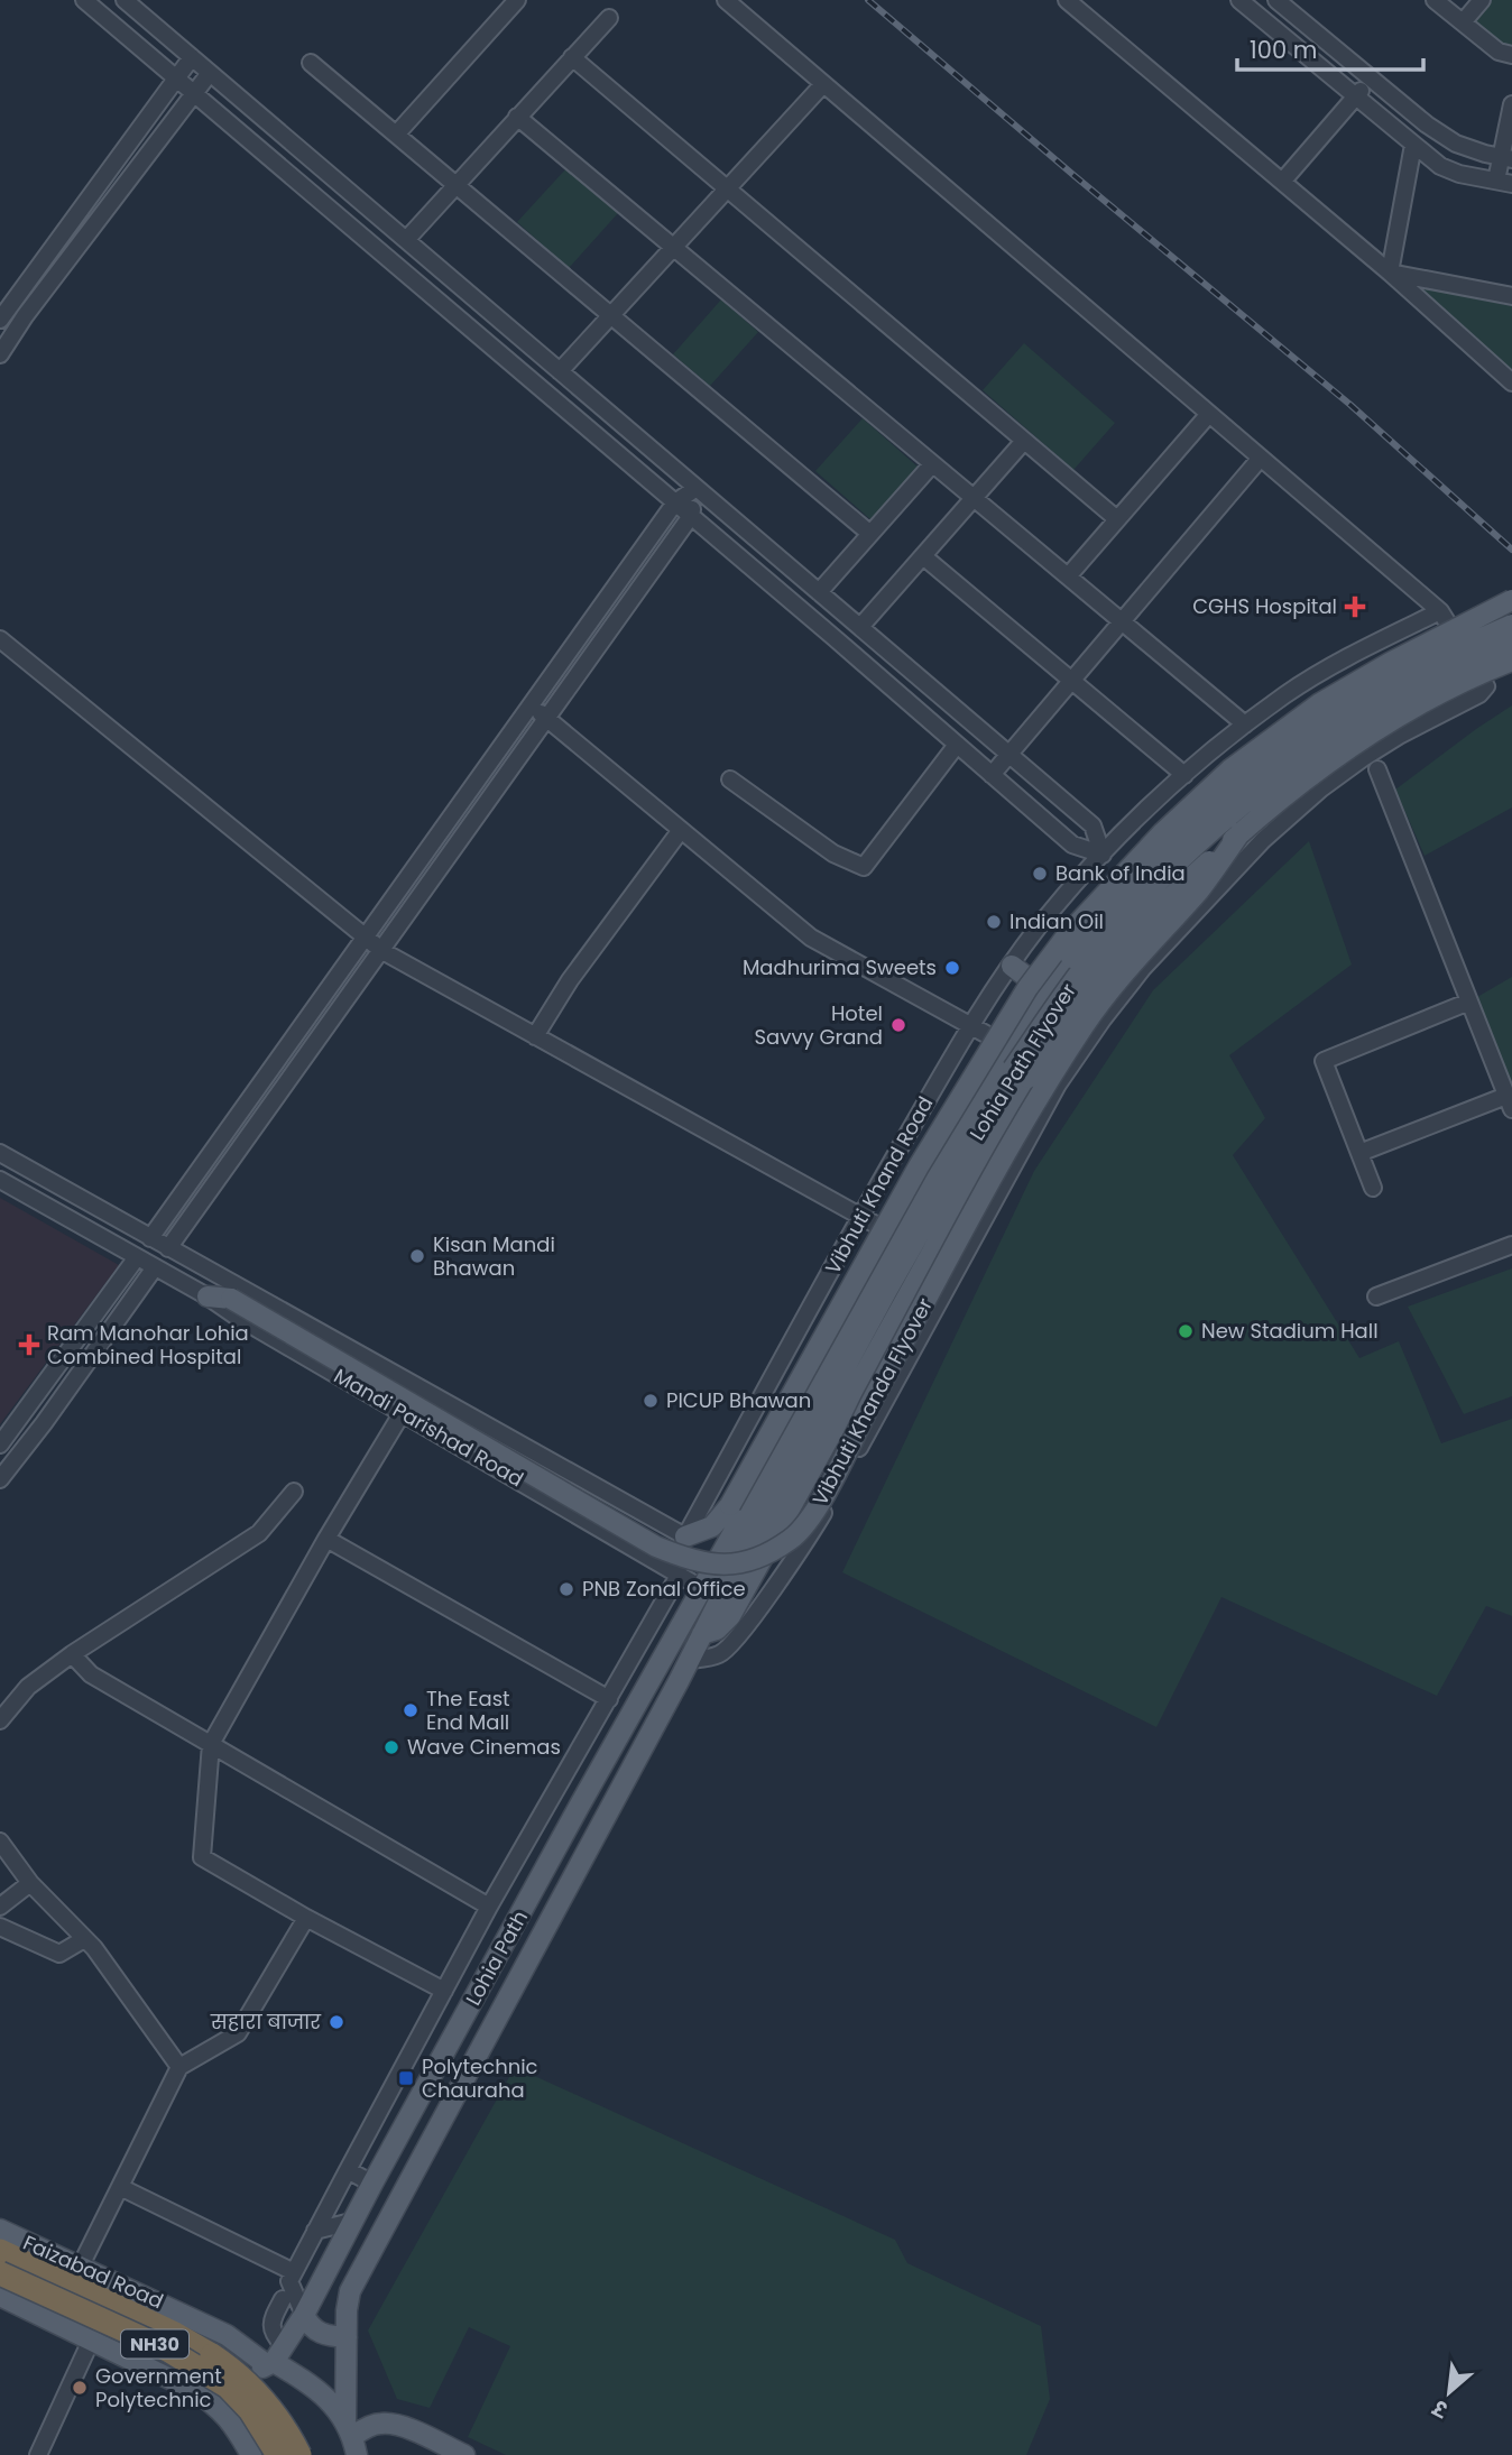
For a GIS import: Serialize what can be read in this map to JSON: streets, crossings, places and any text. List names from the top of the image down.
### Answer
{
  "streets": {
    "highway": ["NH30"],
    "main road": [
      "Lohia Path Flyover",
      "Vibhuti Khanda Flyover",
      "Lohia Path",
      "Faizabad Road"
    ],
    "street": ["Vibhuti Khand Road", "Mandi Parishad Road"]
  },
  "crossings": [
    ["Lohia Path Flyover", "Vibhuti Khand Road"],
    ["Lohia Path Flyover", "Vibhuti Khanda Flyover"],
    ["Lohia Path Flyover", "Lohia Path"],
    ["Vibhuti Khanda Flyover", "Mandi Parishad Road"],
    ["Mandi Parishad Road", "Lohia Path"],
    ["Lohia Path", "Faizabad Road"]
  ],
  "places": {
    "health": ["CGHS Hospital", "Ram Manohar Lohia Combined Hospital"],
    "other": [
      "Bank of India",
      "Indian Oil",
      "Madhurima Sweets",
      "Hotel Savvy Grand",
      "Kisan Mandi Bhawan",
      "New Stadium Hall",
      "PICUP Bhawan",
      "PNB Zonal Office",
      "The East End Mall",
      "Wave Cinemas",
      "सहारा बाजार",
      "Government Polytechnic"
    ],
    "transit": ["Polytechnic Chauraha"]
  },
  "scale_bar": "100 m",
  "north": "bottom left"
}
